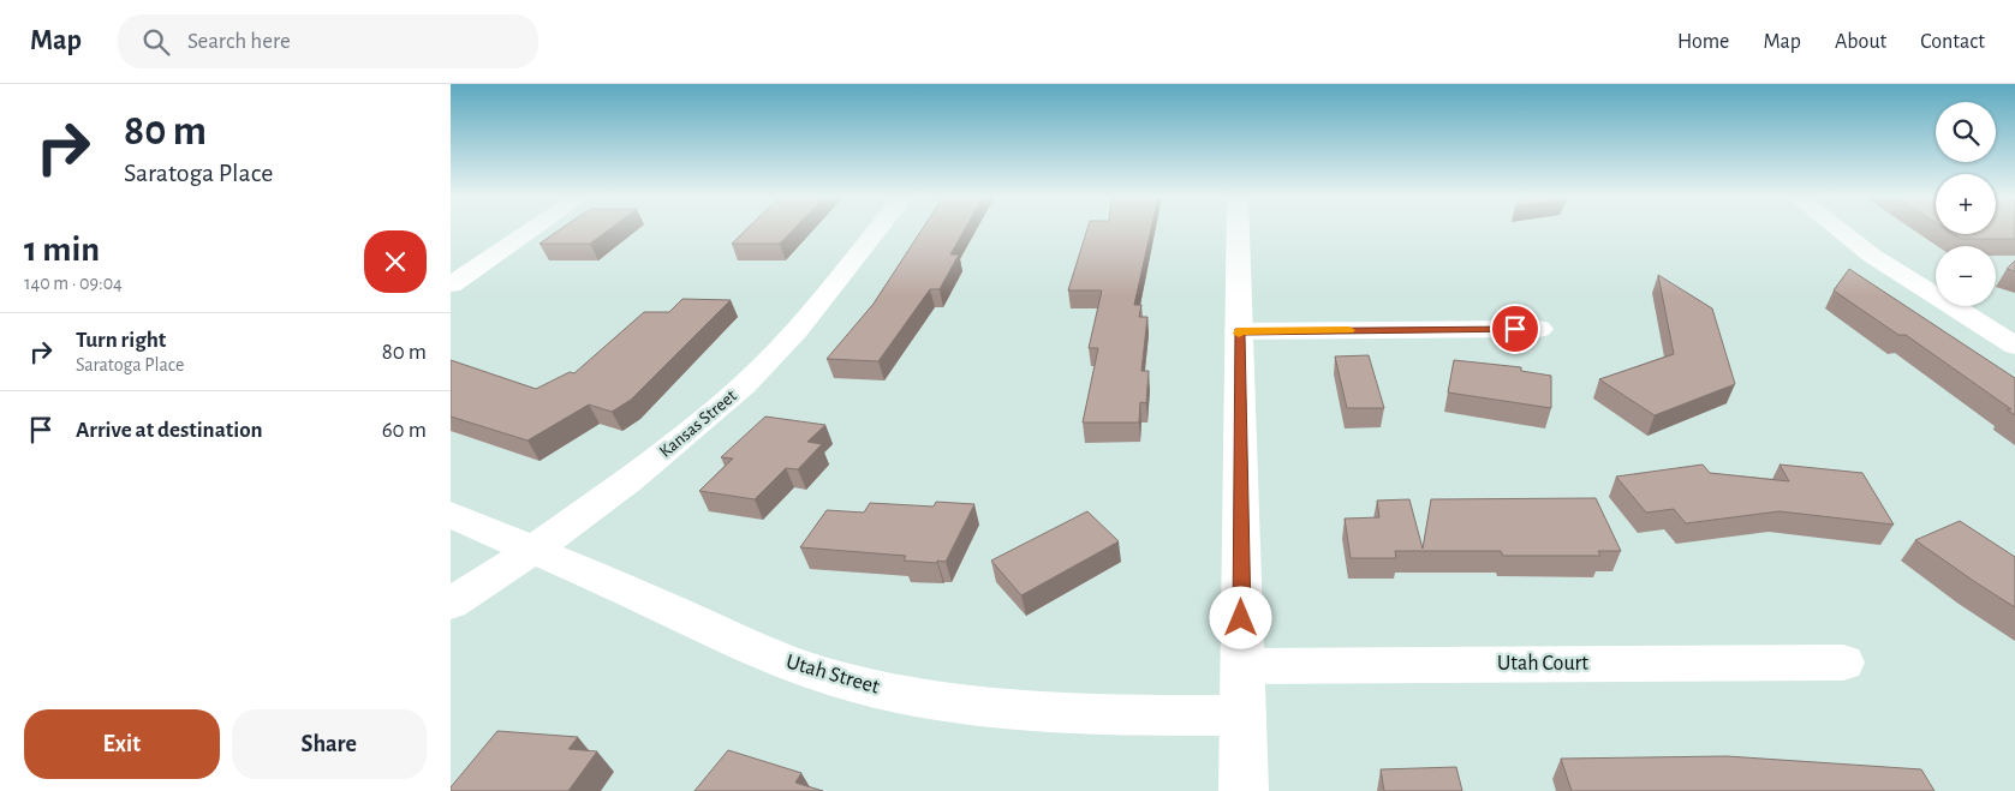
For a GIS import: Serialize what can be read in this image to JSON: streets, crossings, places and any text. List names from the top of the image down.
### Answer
{
  "streets": {
    "street": ["Kansas Street", "Utah Court", "Utah Street"]
  },
  "crossings": [
    ["Kansas Street", "Utah Street"]
  ],
  "page": {
    "header": "Map",
    "search": "Search here",
    "nav": [
      "Home",
      "Map",
      "About",
      "Contact"
    ],
    "turn": ["80 m", "Saratoga Place"],
    "map_buttons": ["+", "−"],
    "heading": ["1 min", "140 m · 09:04"],
    "list": [
      {
        "name": "Turn right",
        "note": "Saratoga Place",
        "value": "80 m"
      },
      {
        "name": "Arrive at destination",
        "value": "60 m"
      }
    ],
    "buttons": ["Exit", "Share"]
  }
}
